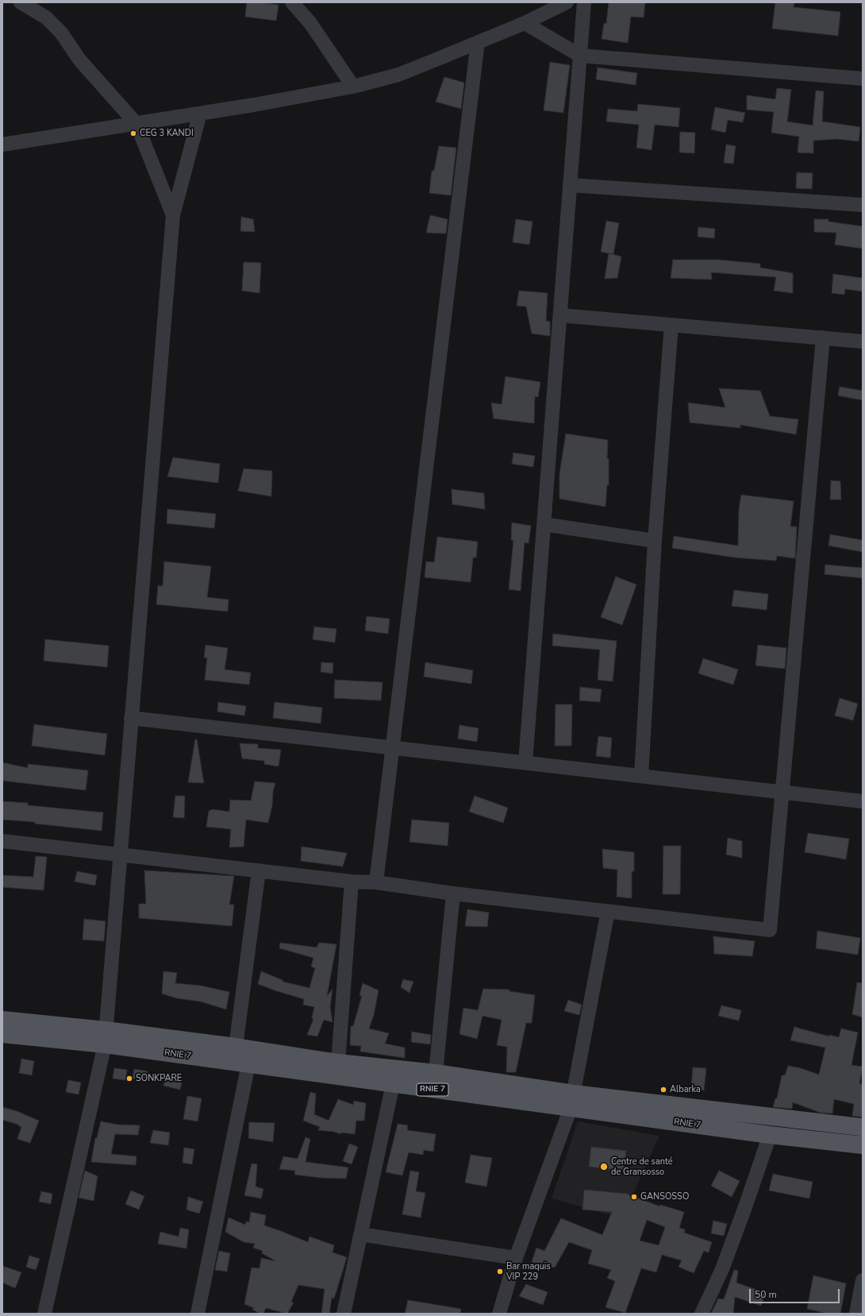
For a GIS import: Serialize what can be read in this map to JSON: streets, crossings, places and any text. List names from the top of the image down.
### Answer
{
  "streets": {
    "main road": ["RNIE 7"]
  },
  "places": [
    "CEG 3 KANDI",
    "SONKPARE",
    "Albarka",
    "Centre de santé de Gransosso",
    "GANSOSSO",
    "Bar maquis VIP 229"
  ],
  "scale_bar": "50 m"
}
